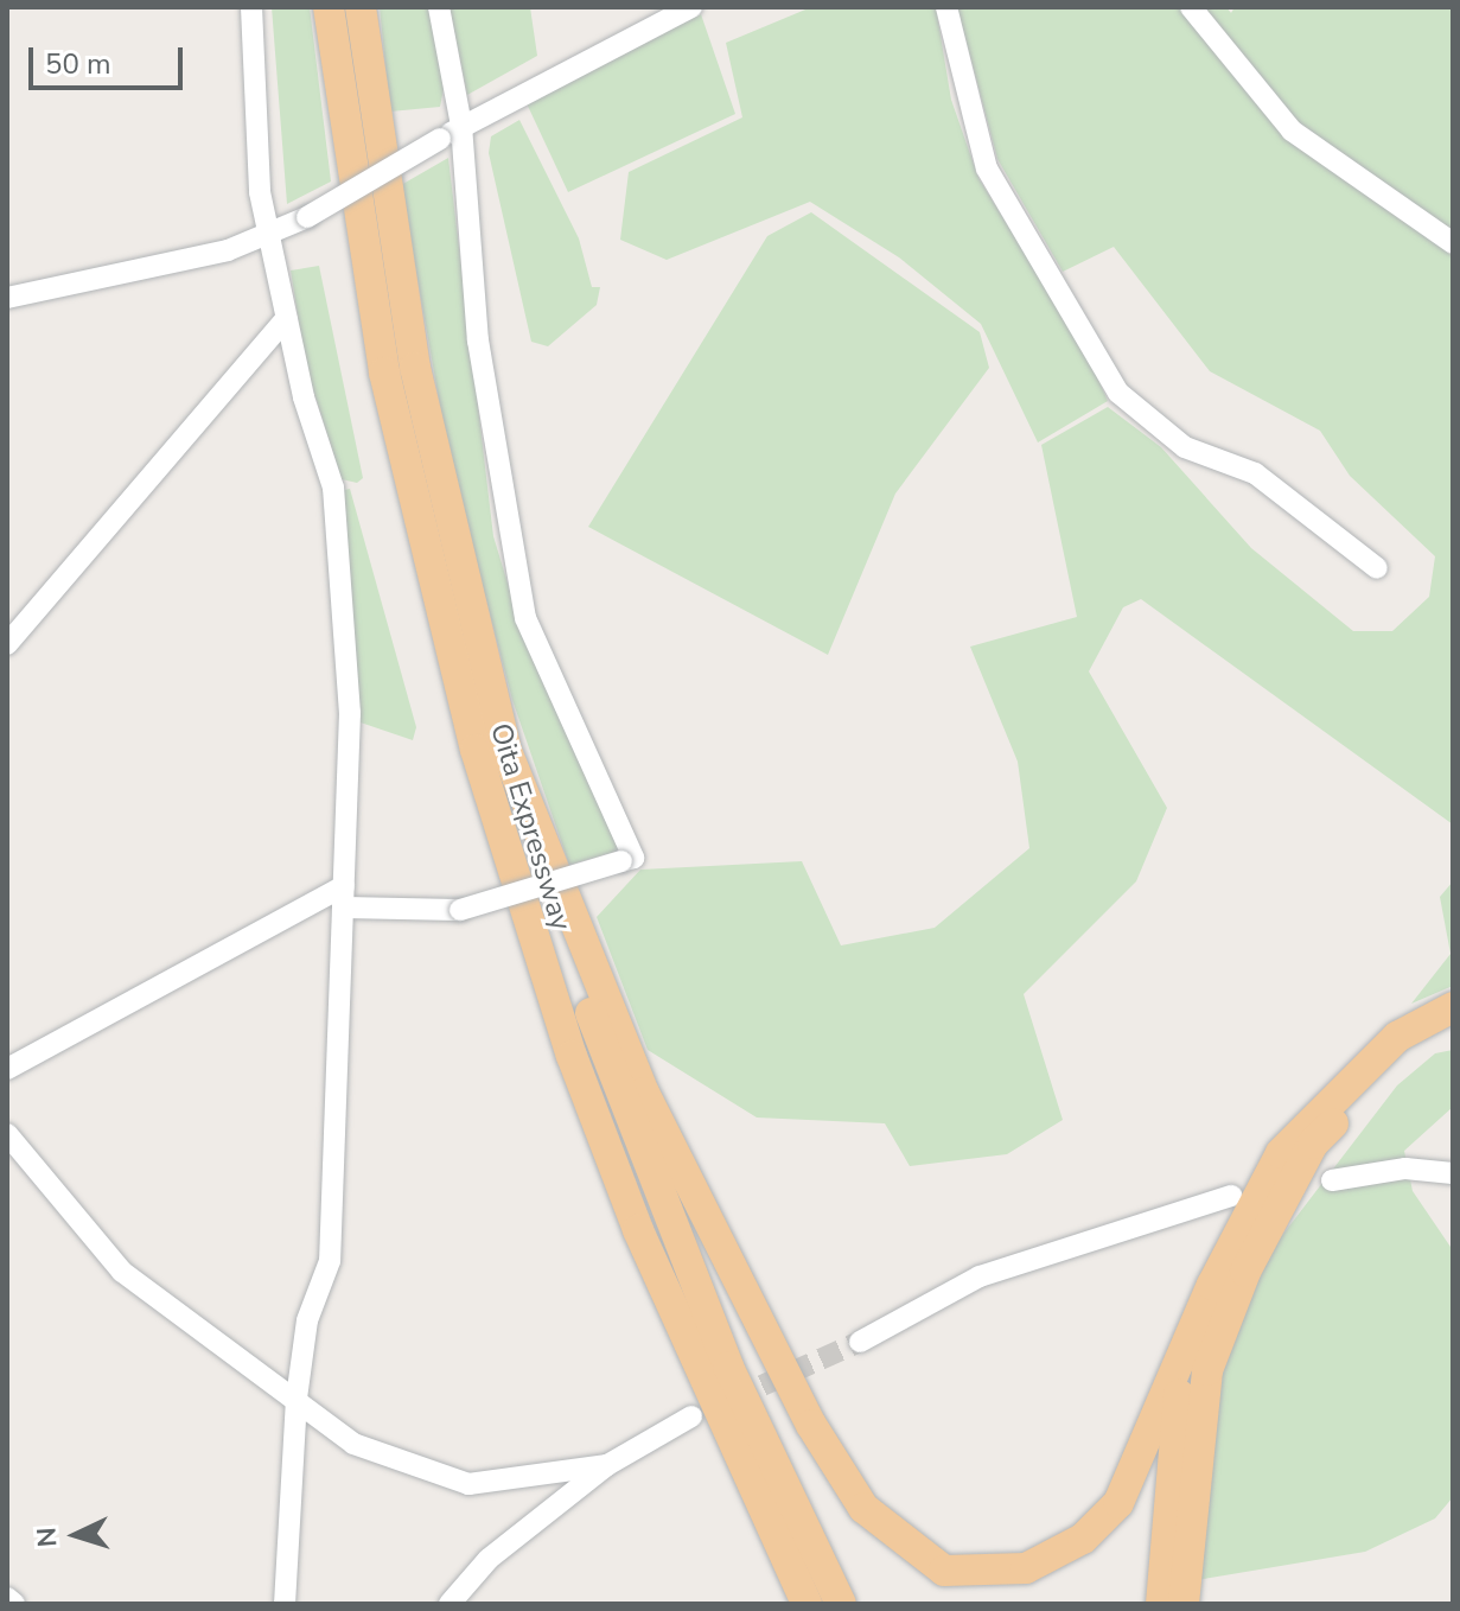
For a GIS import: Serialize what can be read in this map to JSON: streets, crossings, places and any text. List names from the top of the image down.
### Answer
{
  "streets": {
    "highway": ["Oita Expressway"]
  },
  "scale_bar": "50 m",
  "north": "left"
}
